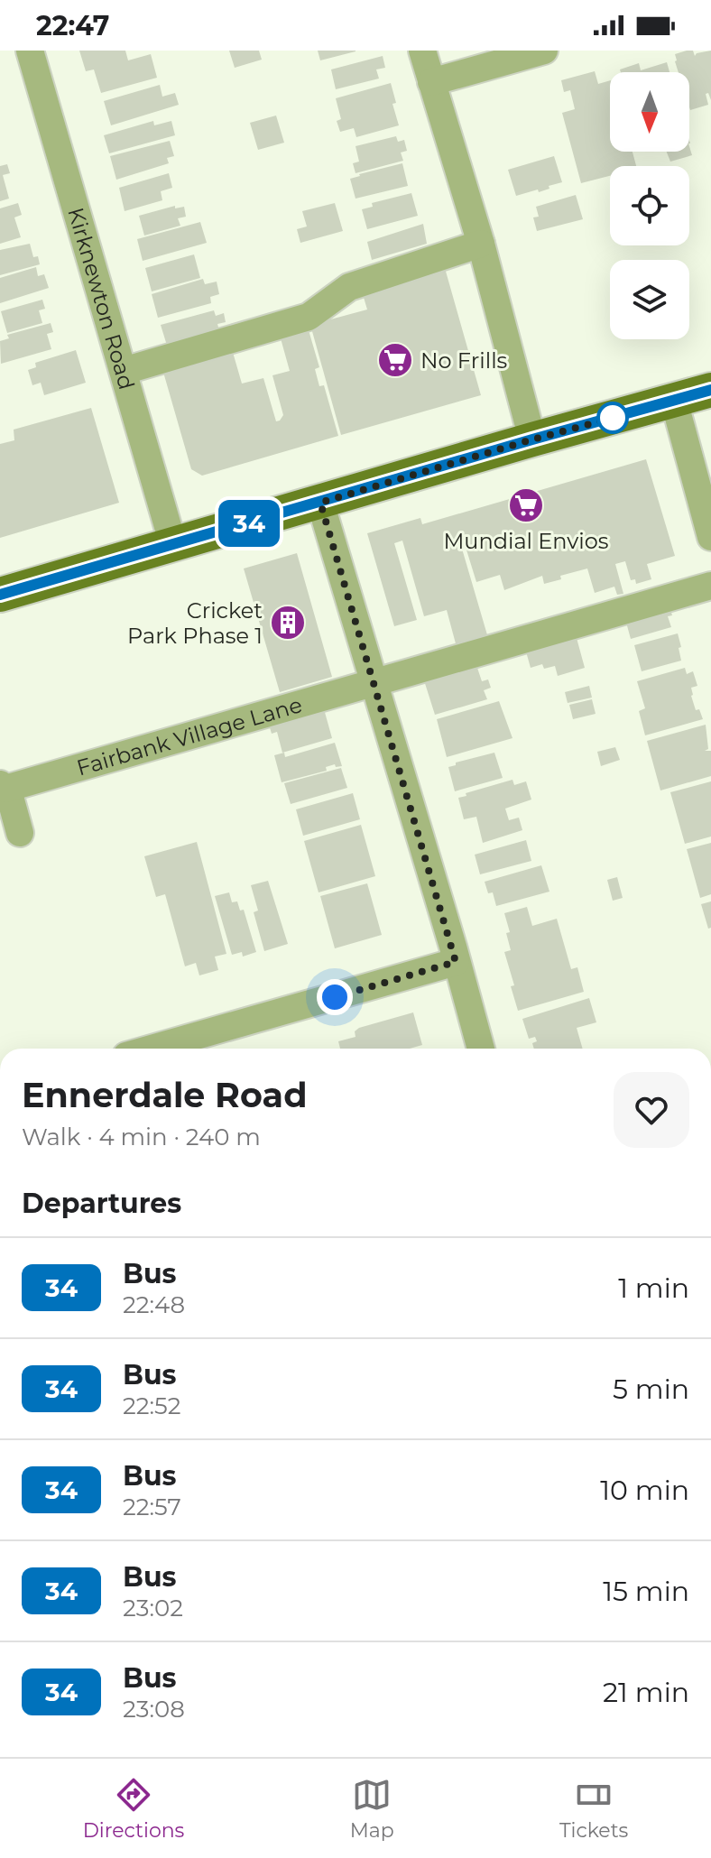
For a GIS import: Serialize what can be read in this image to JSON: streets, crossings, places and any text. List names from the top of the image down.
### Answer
{
  "streets": {
    "street": ["Kirknewton Road", "Fairbank Village Lane"]
  },
  "places": {
    "supermarket": ["No Frills", "Mundial Envios"],
    "building": ["Cricket Park Phase 1"]
  },
  "lines": ["bus line 34"],
  "north": "bottom",
  "page": {
    "status": "22:47",
    "on_map": "34",
    "heading": [
      ["Ennerdale Road", "Walk · 4 min · 240 m"],
      "Departures"
    ],
    "list": [
      {
        "mark": "34",
        "name": "Bus",
        "note": "22:48",
        "value": "1 min"
      },
      {
        "mark": "34",
        "name": "Bus",
        "note": "22:52",
        "value": "5 min"
      },
      {
        "mark": "34",
        "name": "Bus",
        "note": "22:57",
        "value": "10 min"
      },
      {
        "mark": "34",
        "name": "Bus",
        "note": "23:02",
        "value": "15 min"
      },
      {
        "mark": "34",
        "name": "Bus",
        "note": "23:08",
        "value": "21 min"
      }
    ],
    "tabs": ["Directions", "Map", "Tickets"]
  }
}
